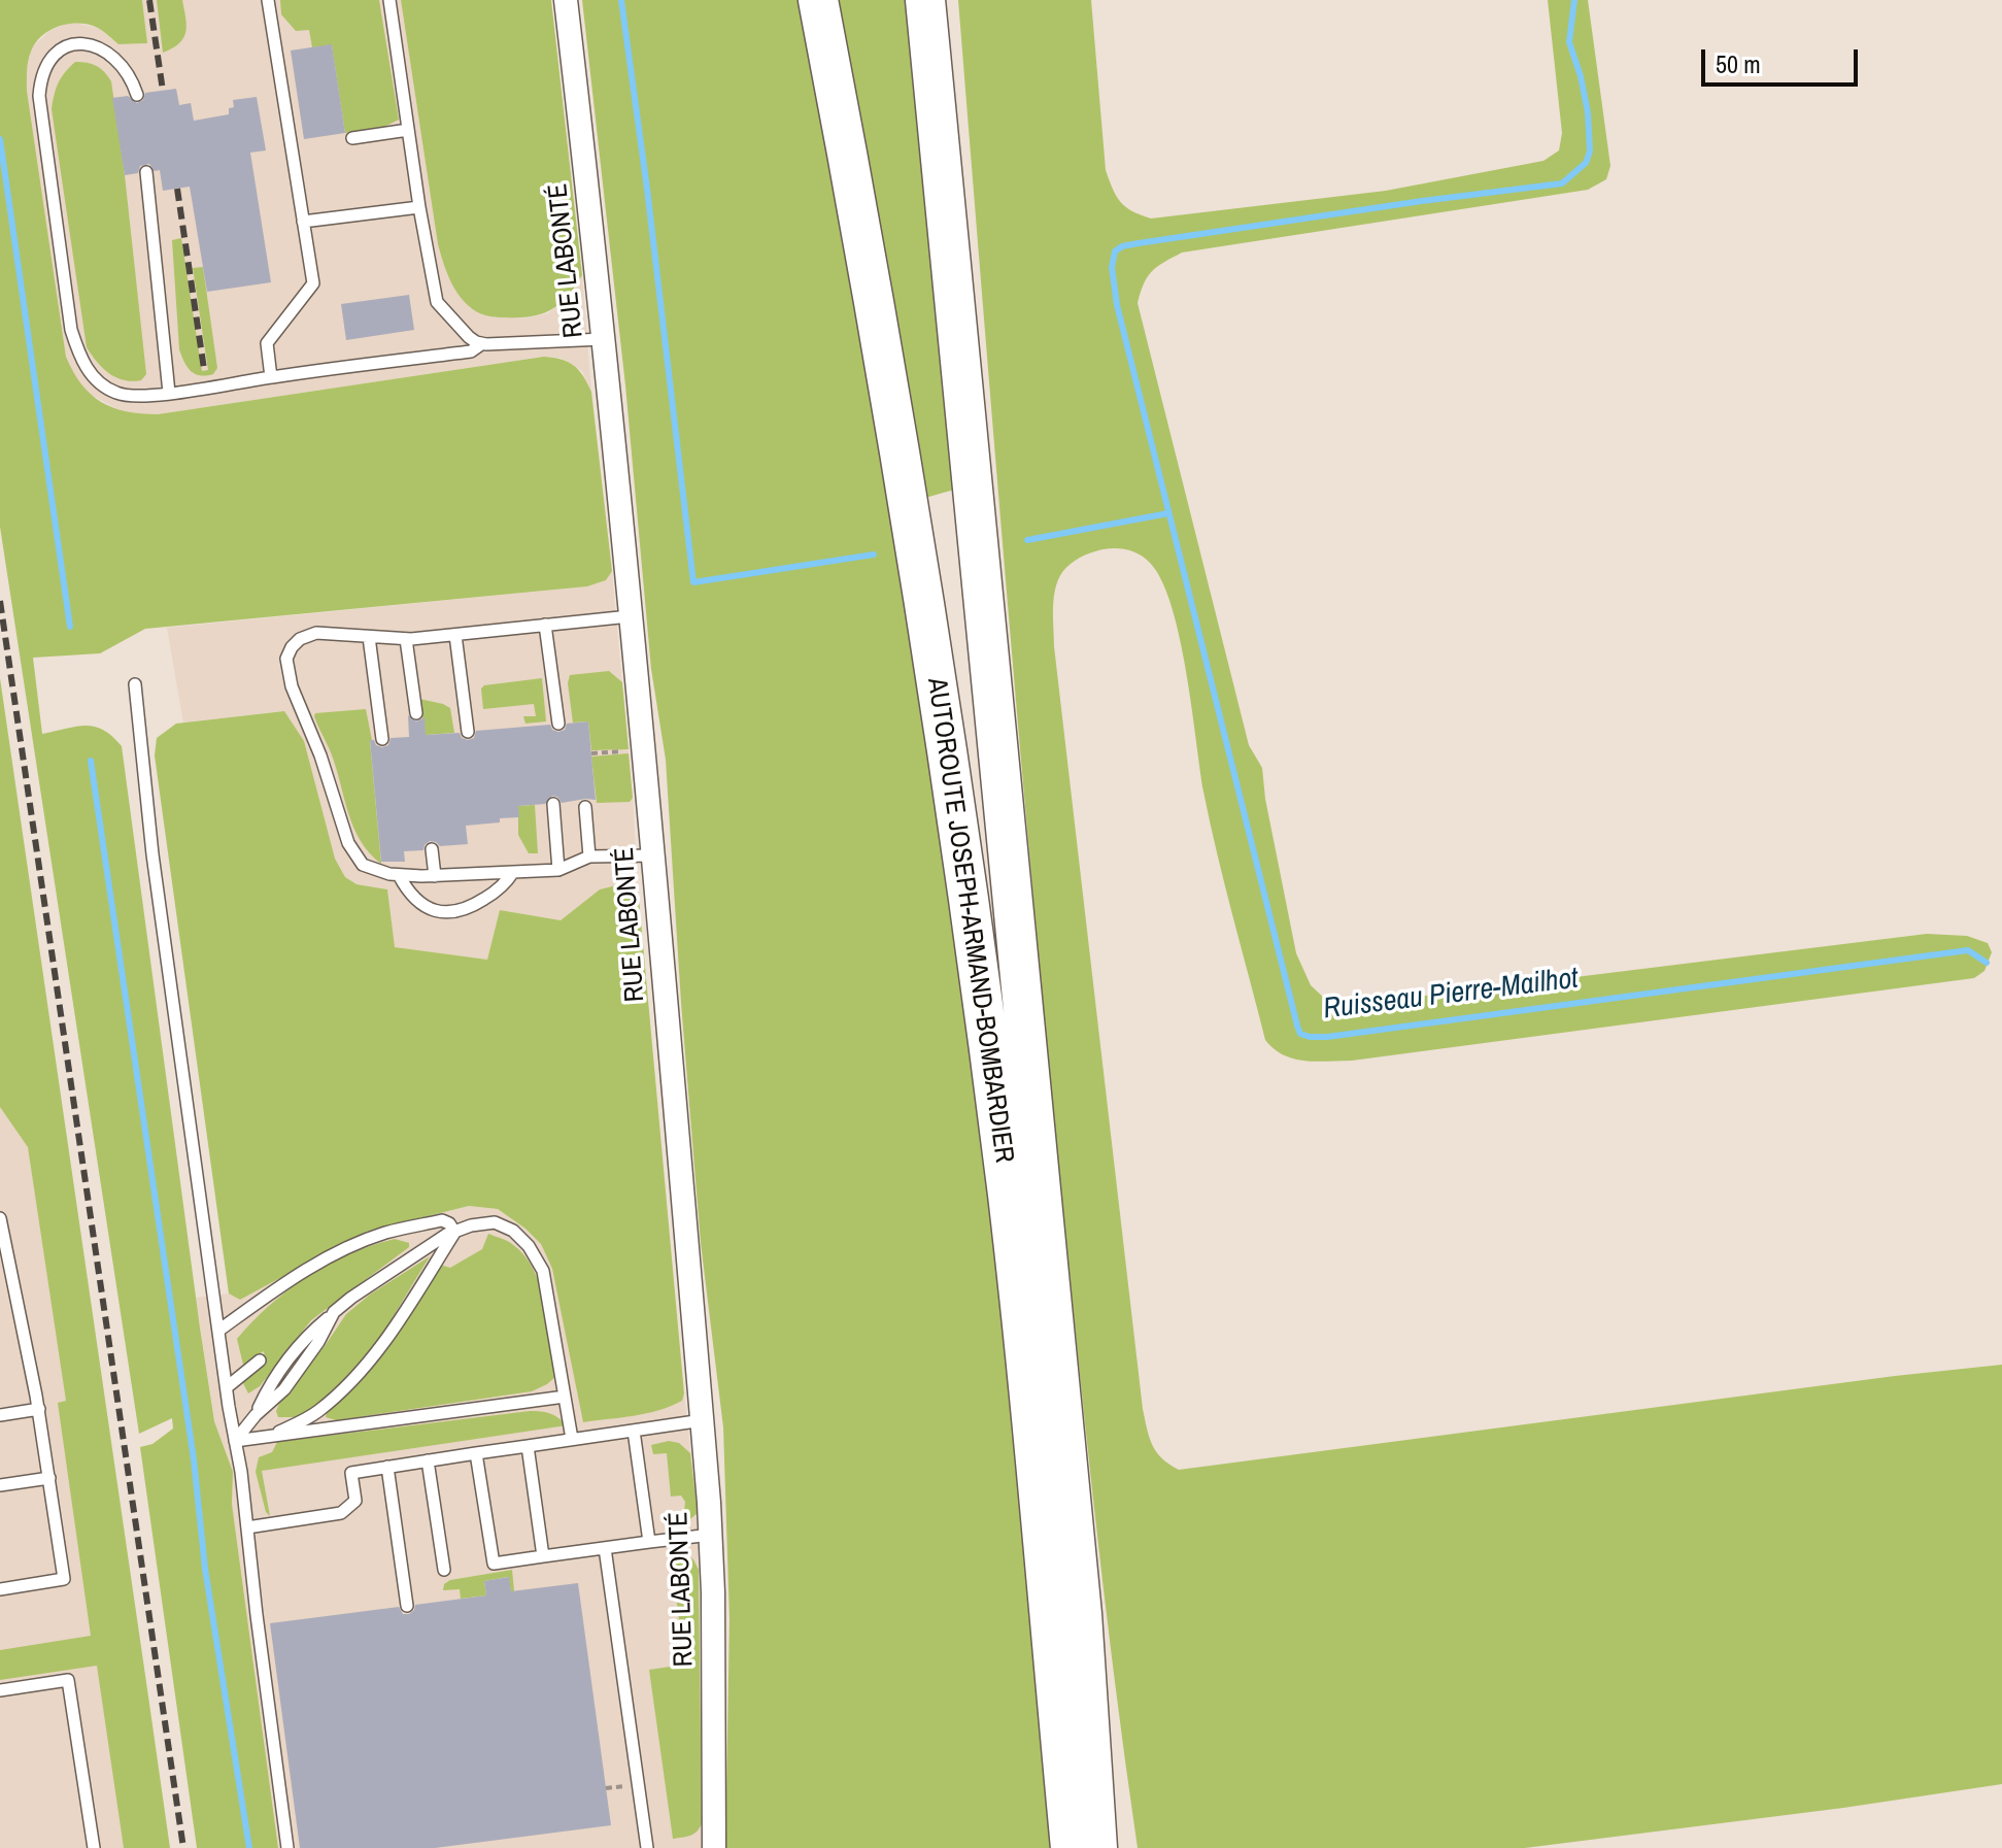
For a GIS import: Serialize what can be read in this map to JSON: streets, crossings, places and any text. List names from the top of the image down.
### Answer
{
  "streets": {
    "highway": ["AUTOROUTE JOSEPH-ARMAND-BOMBARDIER"],
    "street": ["RUE LABONTÉ"]
  },
  "water": ["Ruisseau Pierre-Mailhot"],
  "scale_bar": "50 m"
}
